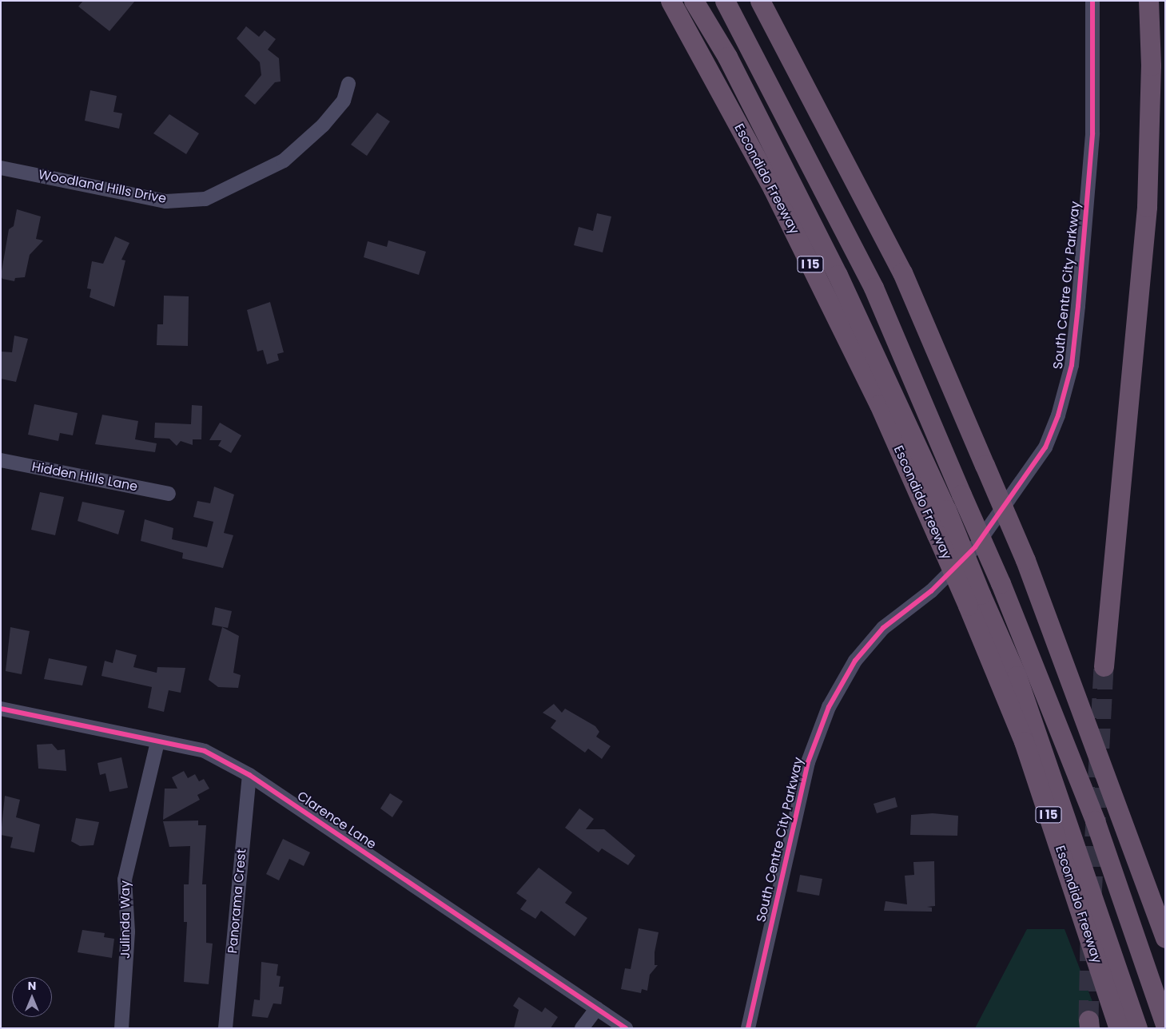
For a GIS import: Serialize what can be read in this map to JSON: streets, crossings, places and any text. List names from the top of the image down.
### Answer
{
  "streets": {
    "highway": ["Escondido Freeway", "I 15"],
    "street": [
      "Woodland Hills Drive",
      "South Centre City Parkway",
      "Hidden Hills Lane",
      "Clarence Lane",
      "Panorama Crest",
      "Julinda Way"
    ]
  },
  "crossings": [
    ["Clarence Lane", "Panorama Crest"],
    ["Clarence Lane", "Julinda Way"]
  ],
  "north": "top"
}
